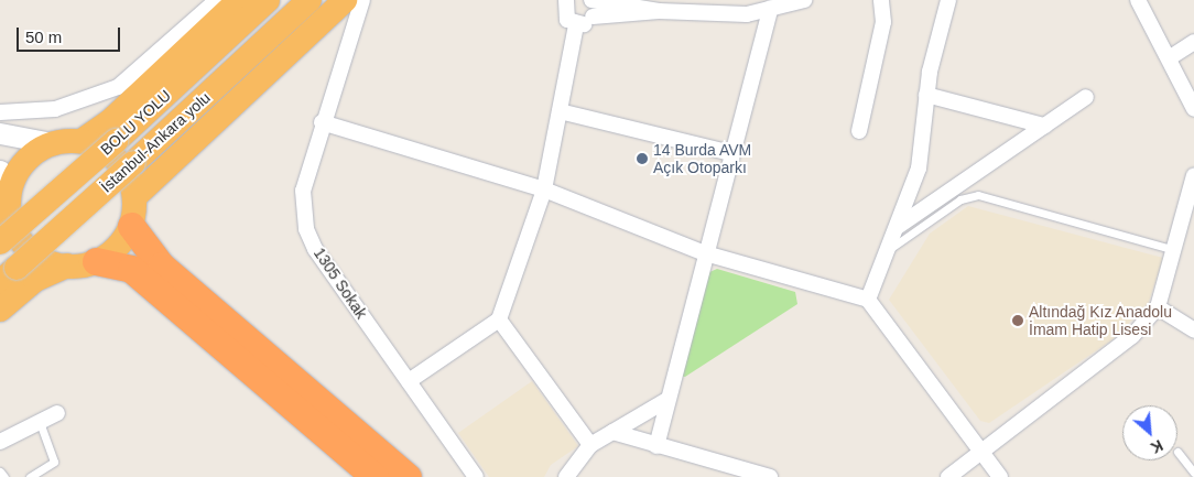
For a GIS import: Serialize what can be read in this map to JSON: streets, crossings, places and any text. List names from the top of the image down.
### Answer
{
  "streets": {
    "highway": ["BOLU YOLU", "İstanbul-Ankara yolu"],
    "street": ["1305 Sokak"]
  },
  "places": ["14 Burda AVM Açık Otoparkı", "Altındağ Kız Anadolu İmam Hatip Lisesi"],
  "scale_bar": "50 m",
  "north": "bottom right"
}
